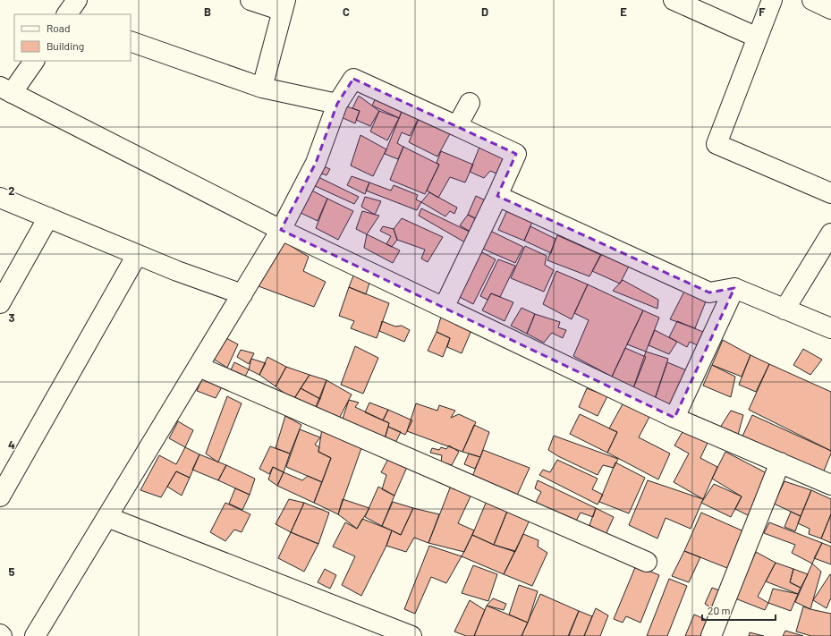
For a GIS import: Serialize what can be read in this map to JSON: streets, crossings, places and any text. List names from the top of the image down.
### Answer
{
  "legend": ["Road", "Building"],
  "scale_bar": "20 m",
  "grid": {
    "columns": [
      "B",
      "C",
      "D",
      "E",
      "F"
    ],
    "rows": [
      "2",
      "3",
      "4",
      "5"
    ]
  }
}
